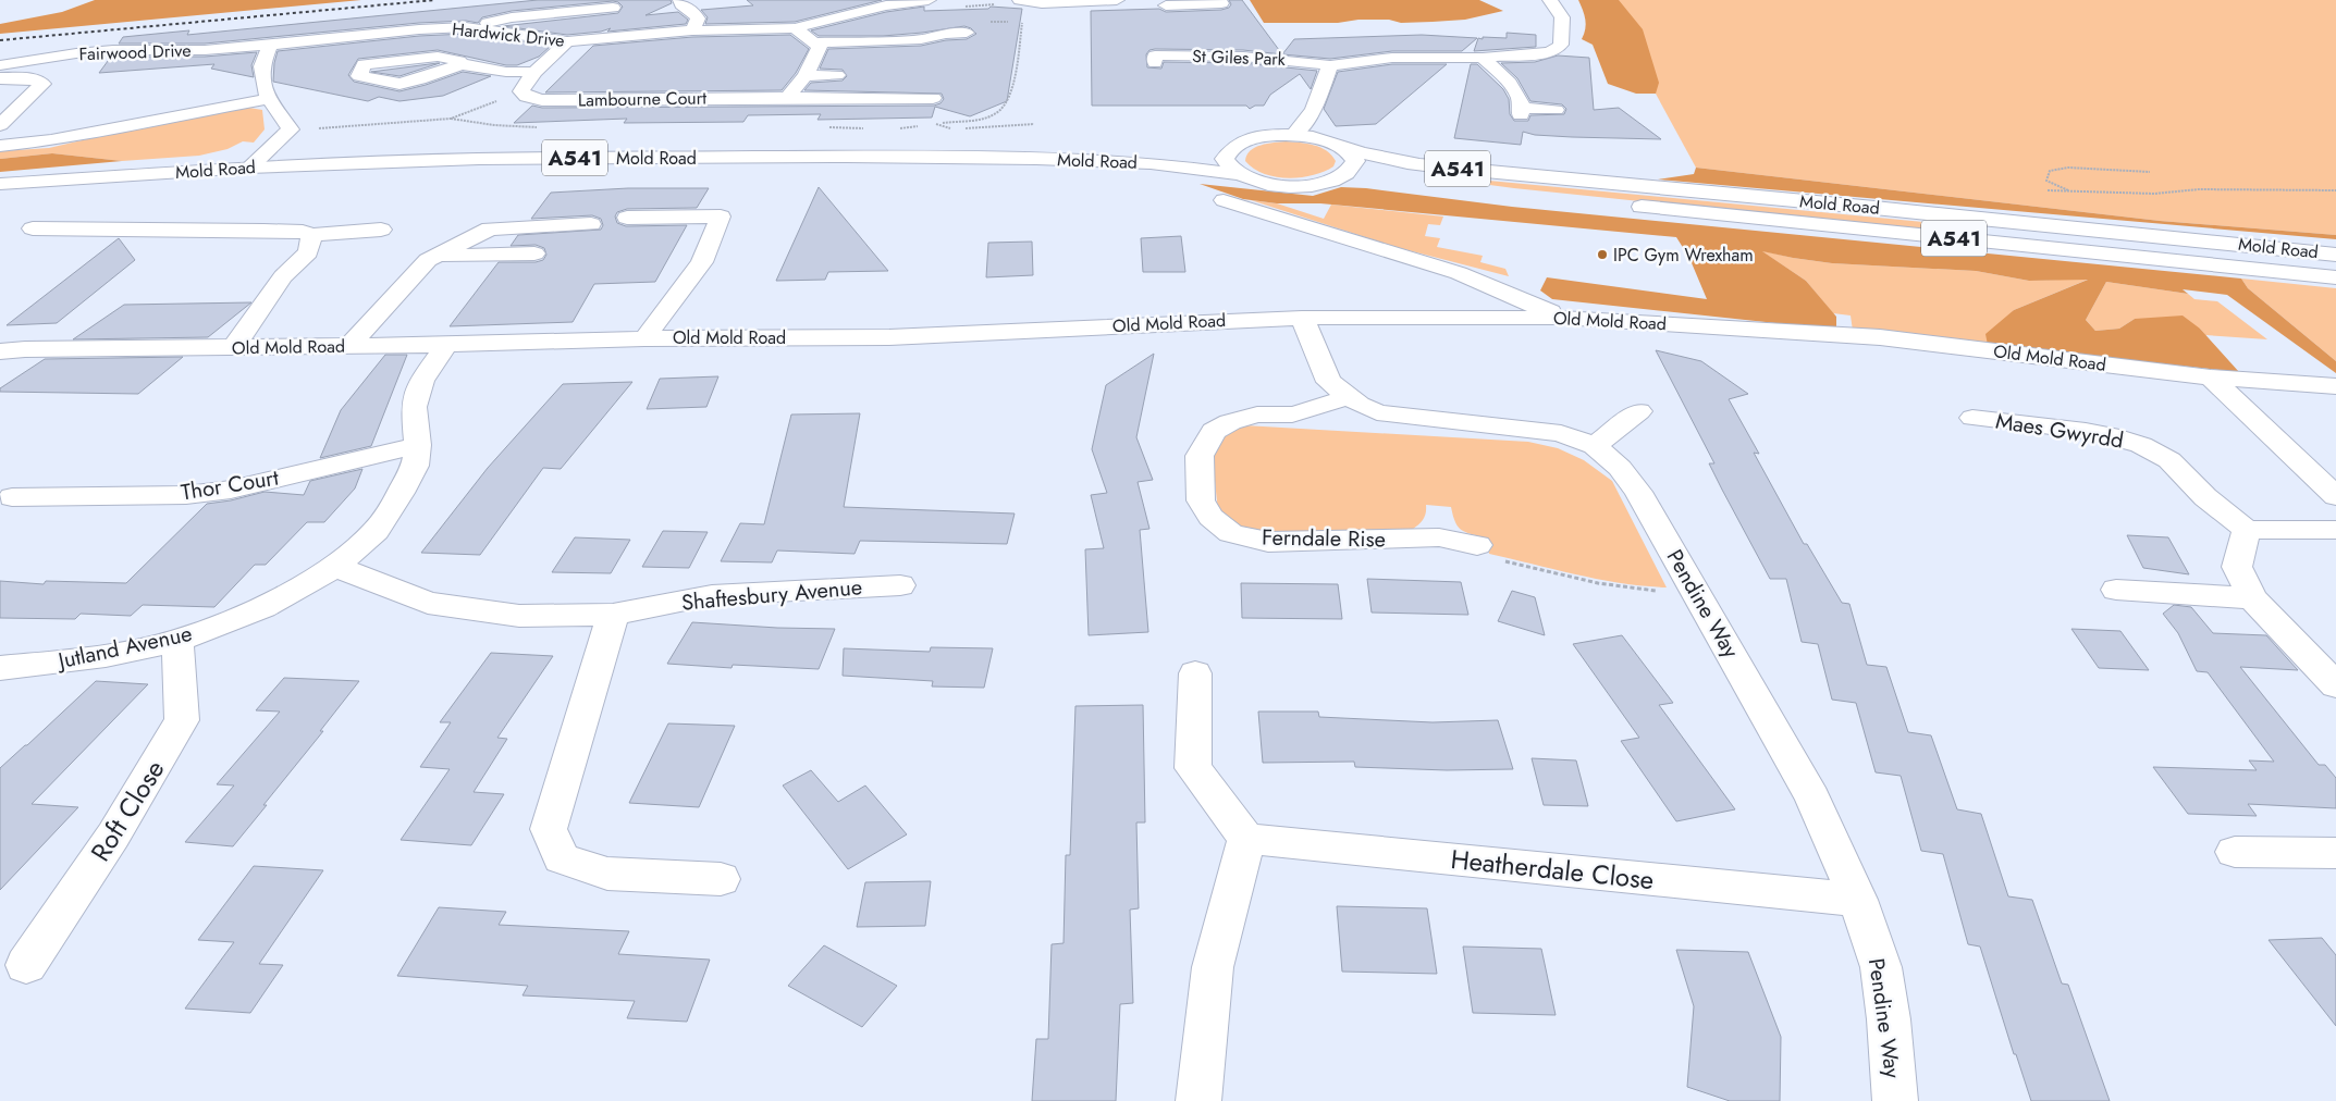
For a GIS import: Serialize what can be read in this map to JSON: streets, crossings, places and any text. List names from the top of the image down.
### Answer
{
  "streets": {
    "street": [
      "Hardwick Drive",
      "Fairwood Drive",
      "St Giles Park",
      "Lambourne Court",
      "A541",
      "Mold Road",
      "Old Mold Road",
      "Maes Gwyrdd",
      "Thor Court",
      "Ferndale Rise",
      "Shaftesbury Avenue",
      "Pendine Way",
      "Jutland Avenue",
      "Roft Close",
      "Heatherdale Close"
    ]
  },
  "crossings": [
    ["Hardwick Drive", "Fairwood Drive"],
    ["A541", "Mold Road"],
    ["Old Mold Road", "Pendine Way"],
    ["Old Mold Road", "Jutland Avenue"],
    ["Thor Court", "Jutland Avenue"],
    ["Ferndale Rise", "Pendine Way"],
    ["Shaftesbury Avenue", "Jutland Avenue"],
    ["Pendine Way", "Heatherdale Close"],
    ["Jutland Avenue", "Roft Close"]
  ],
  "places": ["IPC Gym Wrexham"]
}
